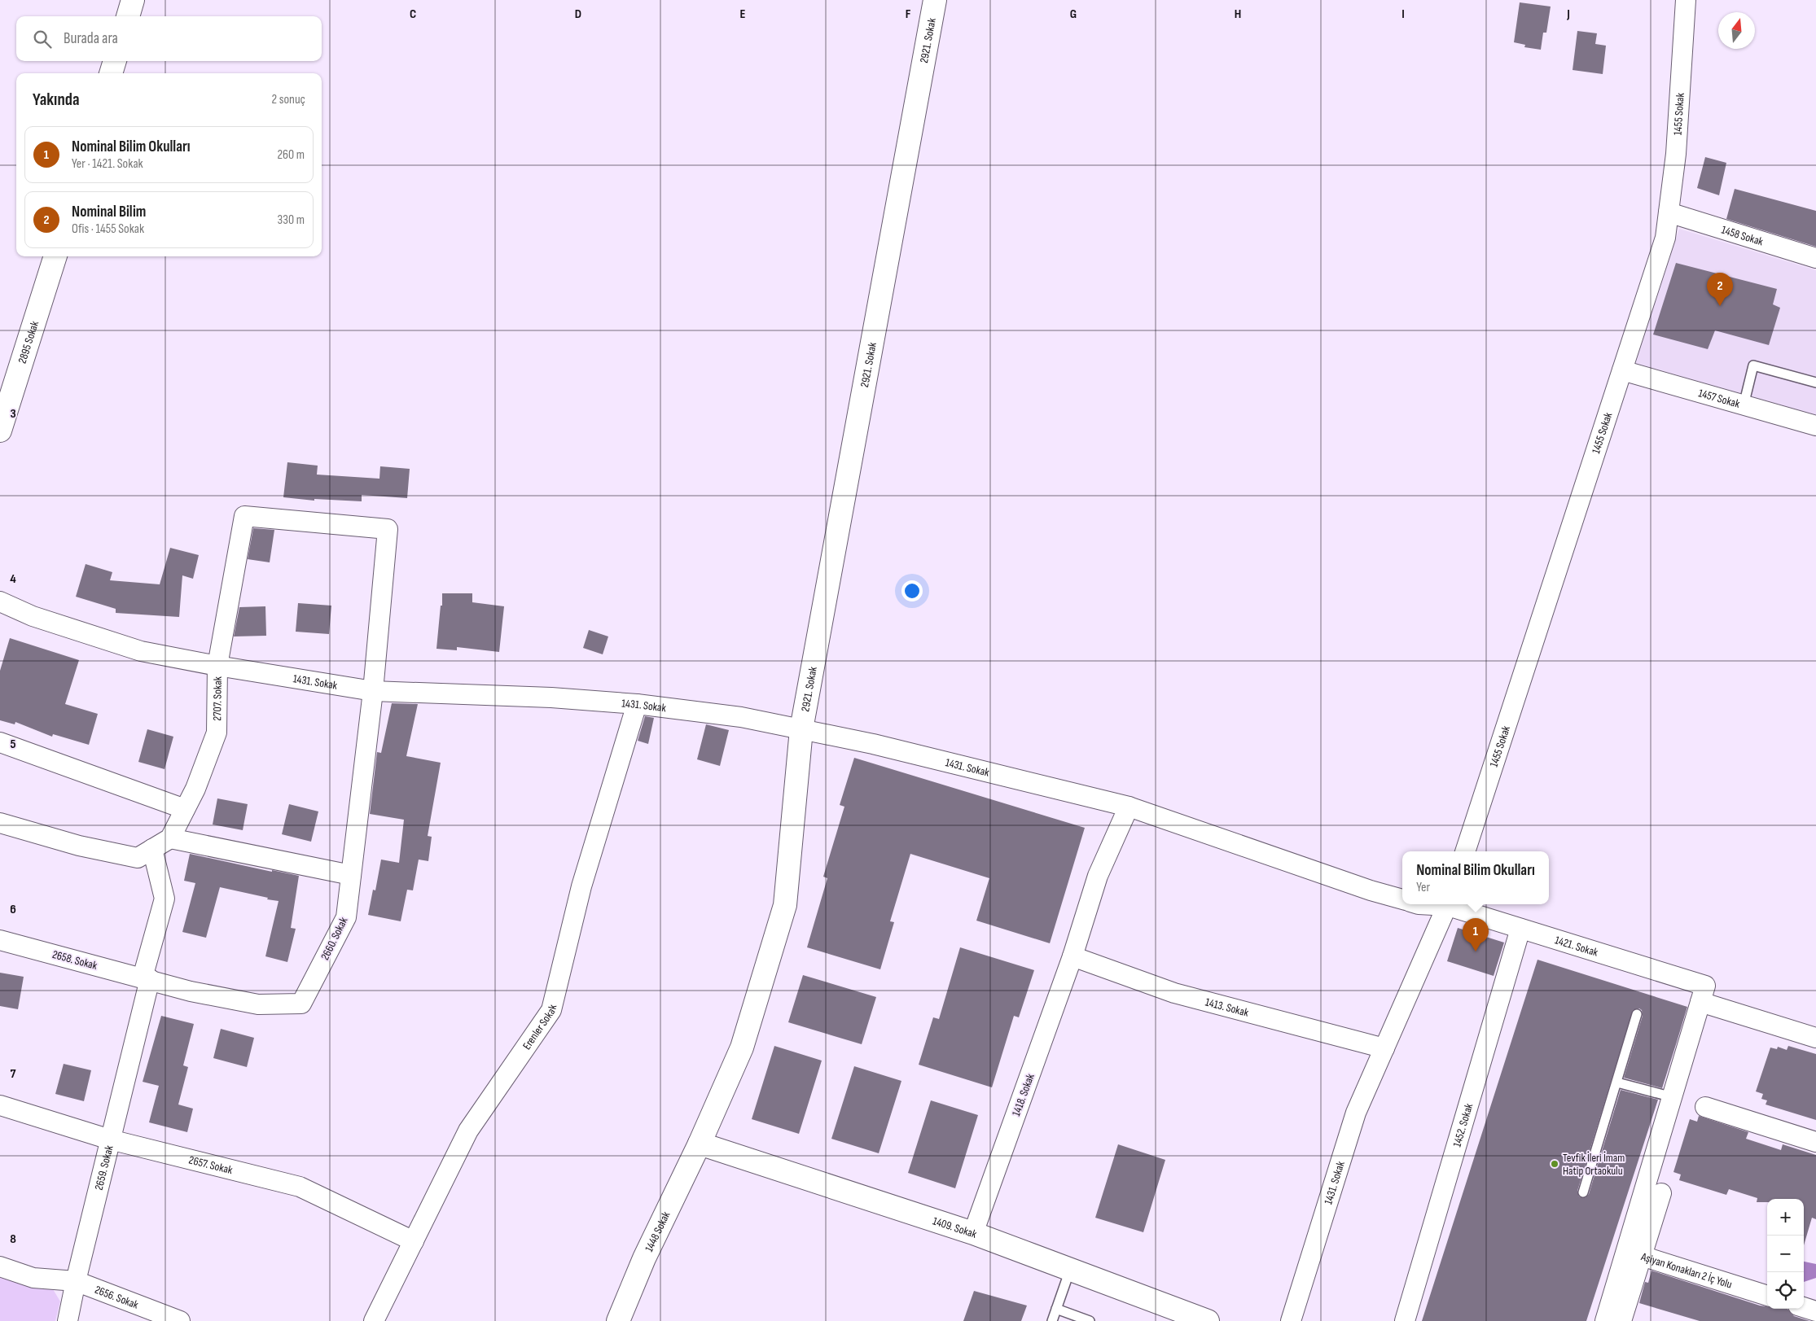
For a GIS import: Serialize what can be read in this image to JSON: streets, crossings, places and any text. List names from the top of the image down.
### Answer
{
  "streets": {
    "street": [
      "2921. Sokak",
      "1455 Sokak",
      "1458 Sokak",
      "2895 Sokak",
      "1457 Sokak",
      "1431. Sokak",
      "2707. Sokak",
      "2660. Sokak",
      "1421. Sokak",
      "2658. Sokak",
      "1413. Sokak",
      "Erenler Sokak",
      "1418. Sokak",
      "1452. Sokak",
      "2657. Sokak",
      "2659. Sokak",
      "1409. Sokak",
      "1448 Sokak",
      "Aşiyan Konakları 2 İç Yolu",
      "2656. Sokak"
    ]
  },
  "crossings": [
    ["2921. Sokak", "1431. Sokak"],
    ["2921. Sokak", "1409. Sokak"],
    ["2921. Sokak", "1448 Sokak"],
    ["1455 Sokak", "1458 Sokak"],
    ["1455 Sokak", "1457 Sokak"],
    ["1431. Sokak", "2707. Sokak"],
    ["1431. Sokak", "2660. Sokak"],
    ["1431. Sokak", "1413. Sokak"],
    ["1431. Sokak", "Erenler Sokak"],
    ["2707. Sokak", "2660. Sokak"],
    ["2660. Sokak", "2658. Sokak"],
    ["2660. Sokak", "2659. Sokak"],
    ["1421. Sokak", "1452. Sokak"],
    ["2658. Sokak", "2659. Sokak"],
    ["1413. Sokak", "1418. Sokak"],
    ["Erenler Sokak", "2657. Sokak"],
    ["1418. Sokak", "1409. Sokak"],
    ["2657. Sokak", "2659. Sokak"],
    ["2659. Sokak", "2656. Sokak"],
    ["1409. Sokak", "1448 Sokak"]
  ],
  "places": ["Tevfik İleri İmam Hatip Ortaokulu"],
  "north": "top",
  "page": {
    "search": "Burada ara",
    "heading": ["Yakında", "2 sonuç"],
    "list": [
      {
        "mark": "1",
        "name": "Nominal Bilim Okulları",
        "note": "Yer · 1421. Sokak",
        "value": "260 m"
      },
      {
        "mark": "2",
        "name": "Nominal Bilim",
        "note": "Ofis · 1455 Sokak",
        "value": "330 m"
      }
    ],
    "pins": ["2", "1"],
    "popup": ["Nominal Bilim Okulları", "Yer"],
    "map_buttons": ["+", "−"]
  },
  "grid": {
    "columns": [
      "C",
      "D",
      "E",
      "F",
      "G",
      "H",
      "I",
      "J"
    ],
    "rows": [
      "3",
      "4",
      "5",
      "6",
      "7",
      "8"
    ]
  }
}
